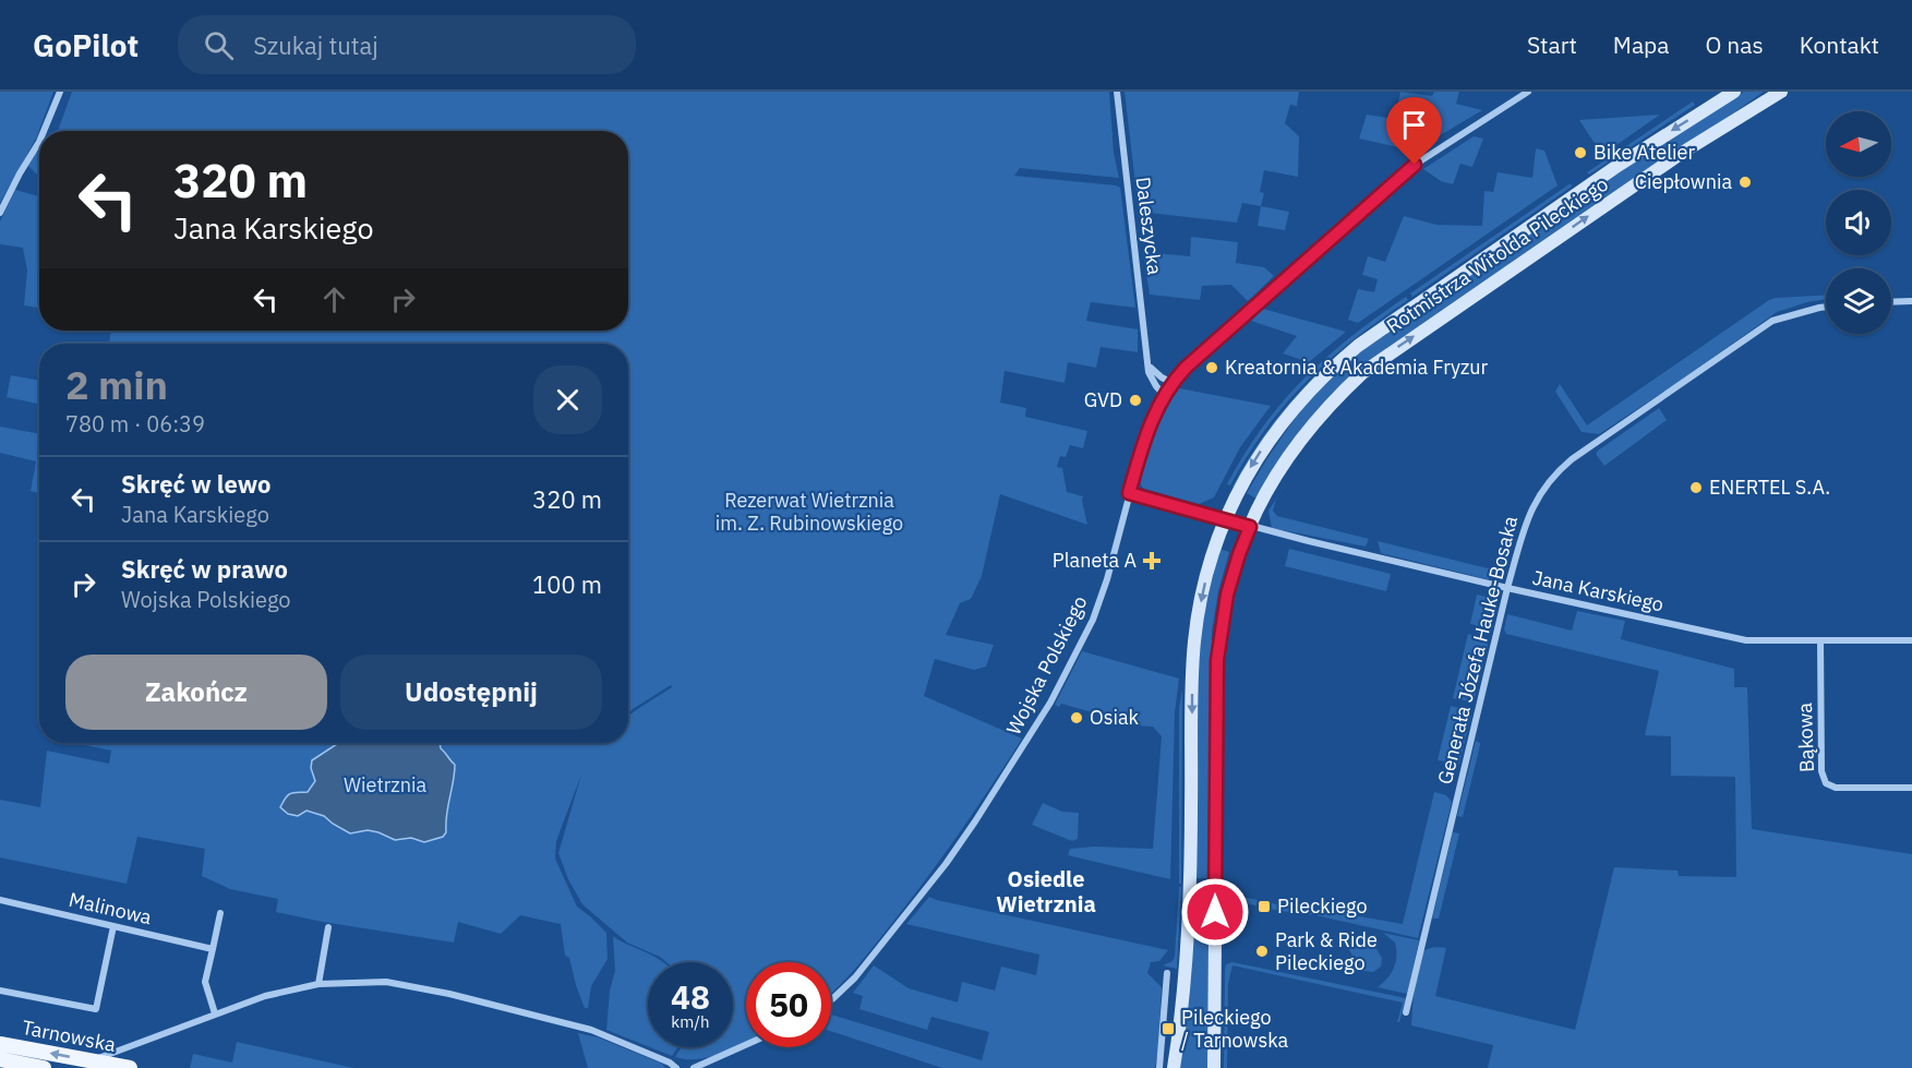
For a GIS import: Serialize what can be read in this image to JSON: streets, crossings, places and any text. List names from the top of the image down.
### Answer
{
  "streets": {
    "main road": ["Rotmistrza Witolda Pileckiego", "Tarnowska"],
    "street": [
      "Daleszycka",
      "Jana Karskiego",
      "Generała Józefa Hauke-Bosaka",
      "Wojska Polskiego",
      "Bąkowa",
      "Malinowa"
    ]
  },
  "crossings": [
    ["Daleszycka", "Wojska Polskiego"],
    ["Rotmistrza Witolda Pileckiego", "Jana Karskiego"],
    ["Jana Karskiego", "Generała Józefa Hauke-Bosaka"],
    ["Jana Karskiego", "Wojska Polskiego"],
    ["Jana Karskiego", "Bąkowa"]
  ],
  "districts": ["Osiedle Wietrznia"],
  "parks": ["Rezerwat Wietrznia im. Z. Rubinowskiego", "Wietrznia"],
  "places": {
    "other": [
      "Bike Atelier",
      "Ciepłownia",
      "Kreatornia & Akademia Fryzur",
      "GVD",
      "ENERTEL S.A.",
      "Osiak",
      "Park & Ride Pileckiego"
    ],
    "health": ["Planeta A"],
    "transit": ["Pileckiego", "Pileckiego / Tarnowska"]
  },
  "north": "left",
  "page": {
    "header": "GoPilot",
    "search": "Szukaj tutaj",
    "nav": [
      "Start",
      "Mapa",
      "O nas",
      "Kontakt"
    ],
    "turn": ["320 m", "Jana Karskiego"],
    "heading": ["2 min", "780 m · 06:39"],
    "list": [
      {
        "name": "Skręć w lewo",
        "note": "Jana Karskiego",
        "value": "320 m"
      },
      {
        "name": "Skręć w prawo",
        "note": "Wojska Polskiego",
        "value": "100 m"
      }
    ],
    "buttons": ["Zakończ", "Udostępnij"],
    "speed": "48 km/h",
    "limit": "50"
  }
}
